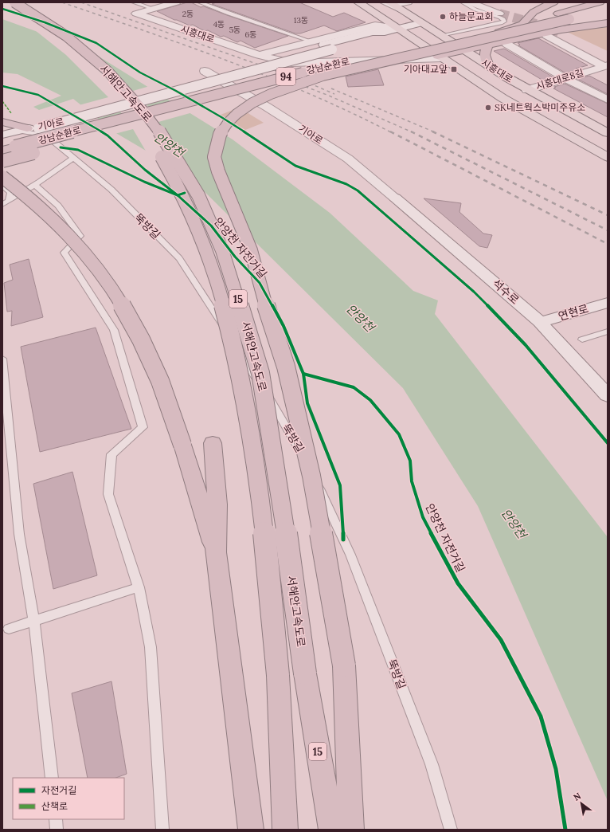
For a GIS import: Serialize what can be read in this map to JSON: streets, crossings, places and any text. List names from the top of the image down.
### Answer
{
  "streets": {
    "highway": [
      "강남순환로",
      "94",
      "서해안고속도로",
      "15"
    ],
    "main road": ["시흥대로"],
    "street": [
      "시흥대로8길",
      "기아로",
      "석수로",
      "연현로"
    ],
    "lane": ["뚝방길"],
    "cycle path": ["안양천 자전거길"]
  },
  "crossings": [
    ["시흥대로", "시흥대로8길"],
    ["시흥대로", "기아로"],
    ["기아로", "뚝방길"],
    ["기아로", "석수로"],
    ["석수로", "연현로"]
  ],
  "water": ["안양천"],
  "places": {
    "other": ["하늘문교회", "SK네트웍스박미주유소"],
    "transit": ["기아대교앞"]
  },
  "house_numbers": [
    "2동",
    "13동",
    "4동",
    "5동",
    "6동"
  ],
  "legend": ["자전거길", "산책로"],
  "north": "top left"
}
